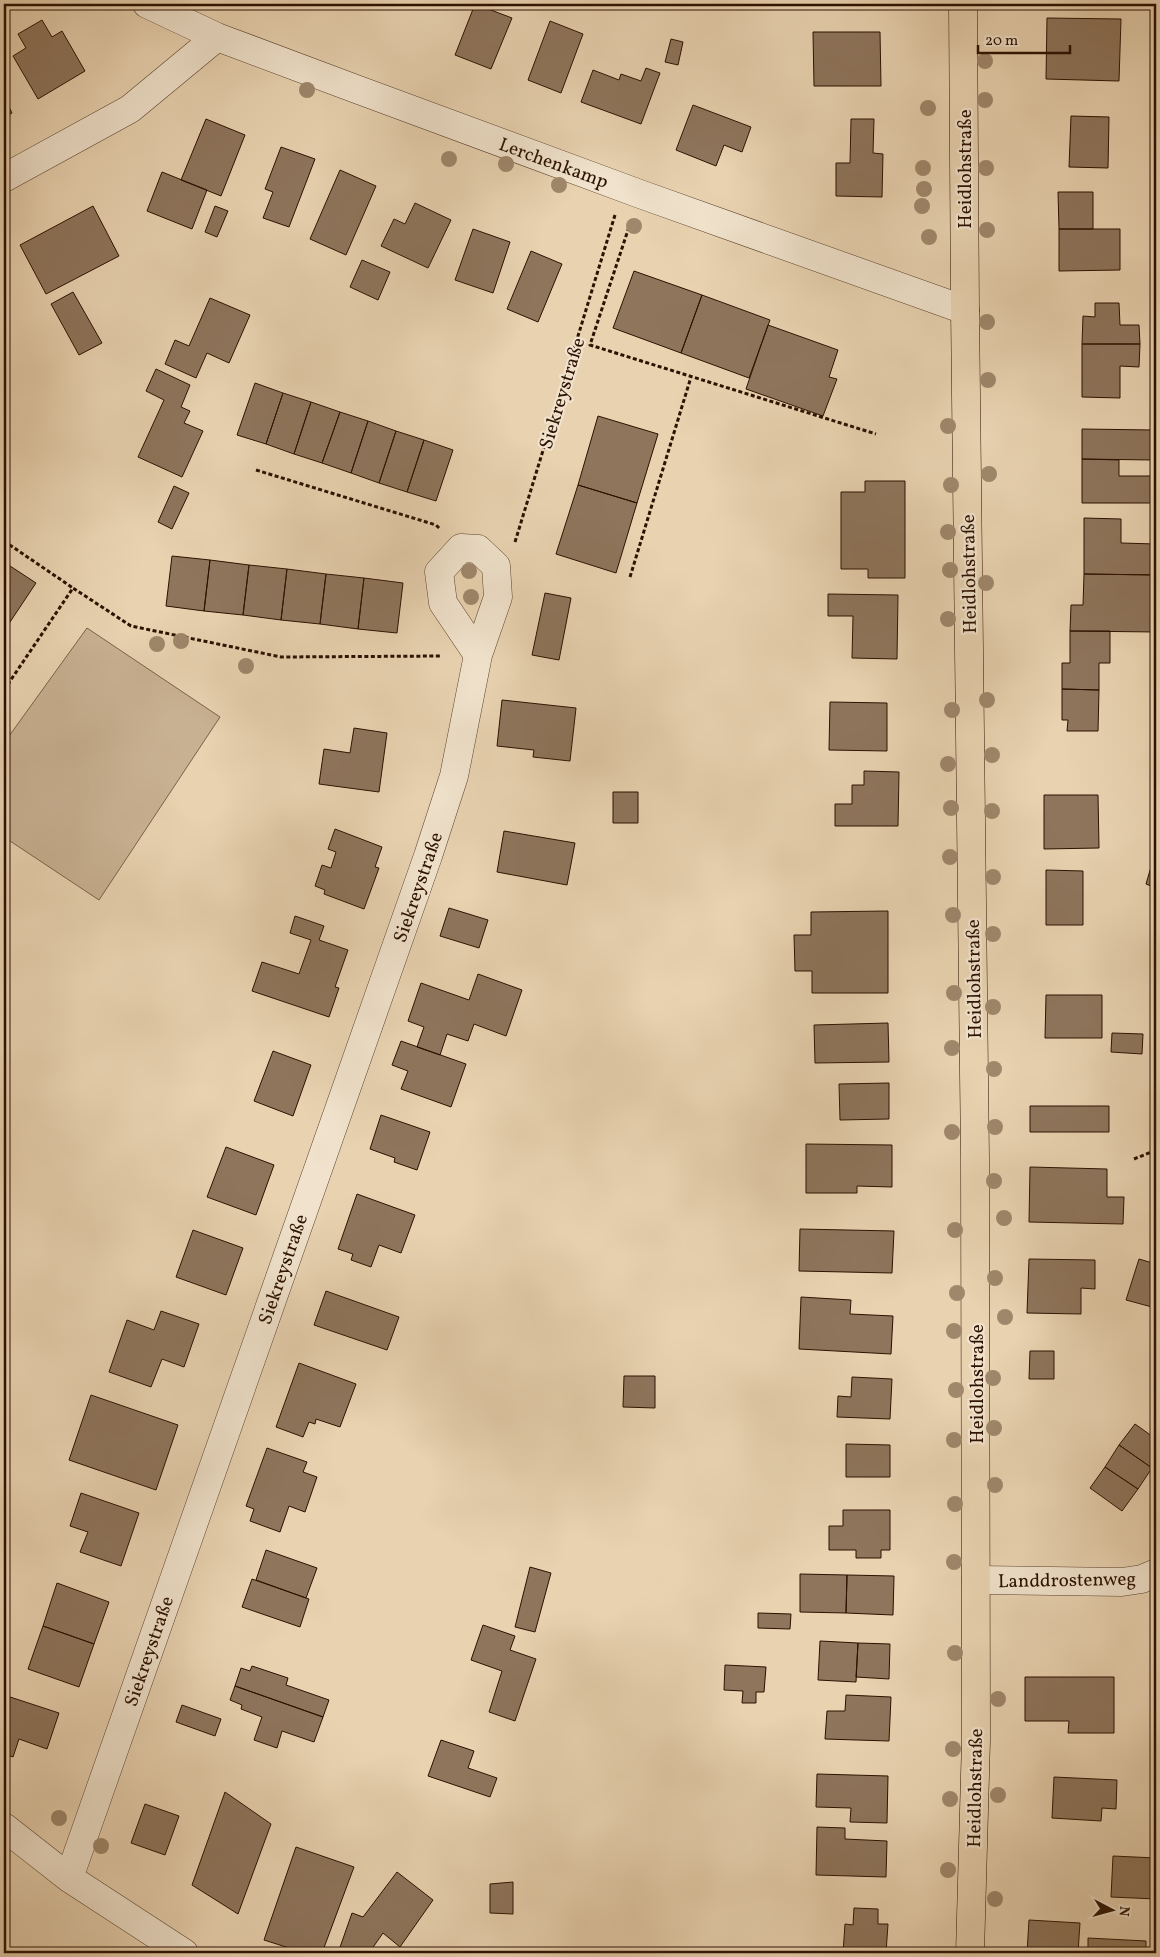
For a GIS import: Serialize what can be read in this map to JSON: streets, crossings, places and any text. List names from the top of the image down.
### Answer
{
  "streets": {
    "main road": ["Heidlohstraße"],
    "street": ["Lerchenkamp", "Siekreystraße", "Landdrostenweg"]
  },
  "crossings": [
    ["Lerchenkamp", "Heidlohstraße"],
    ["Lerchenkamp", "Siekreystraße"],
    ["Heidlohstraße", "Landdrostenweg"]
  ],
  "scale_bar": "20 m",
  "north": "right"
}
